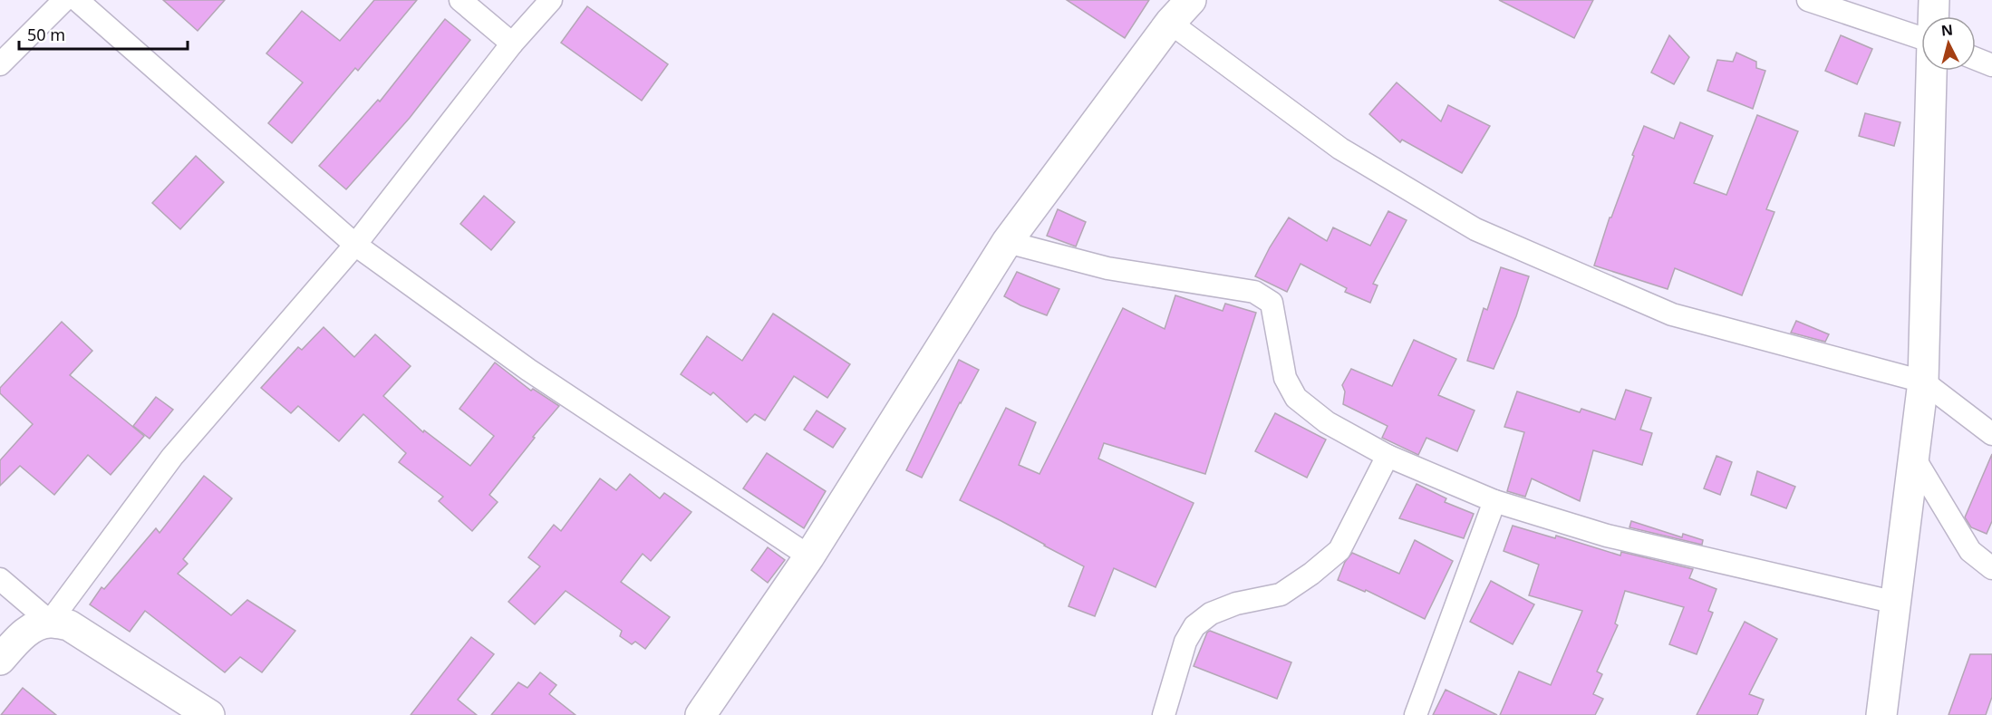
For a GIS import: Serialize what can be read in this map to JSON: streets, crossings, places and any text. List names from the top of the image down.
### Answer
{
  "scale_bar": "50 m",
  "north": "top"
}
